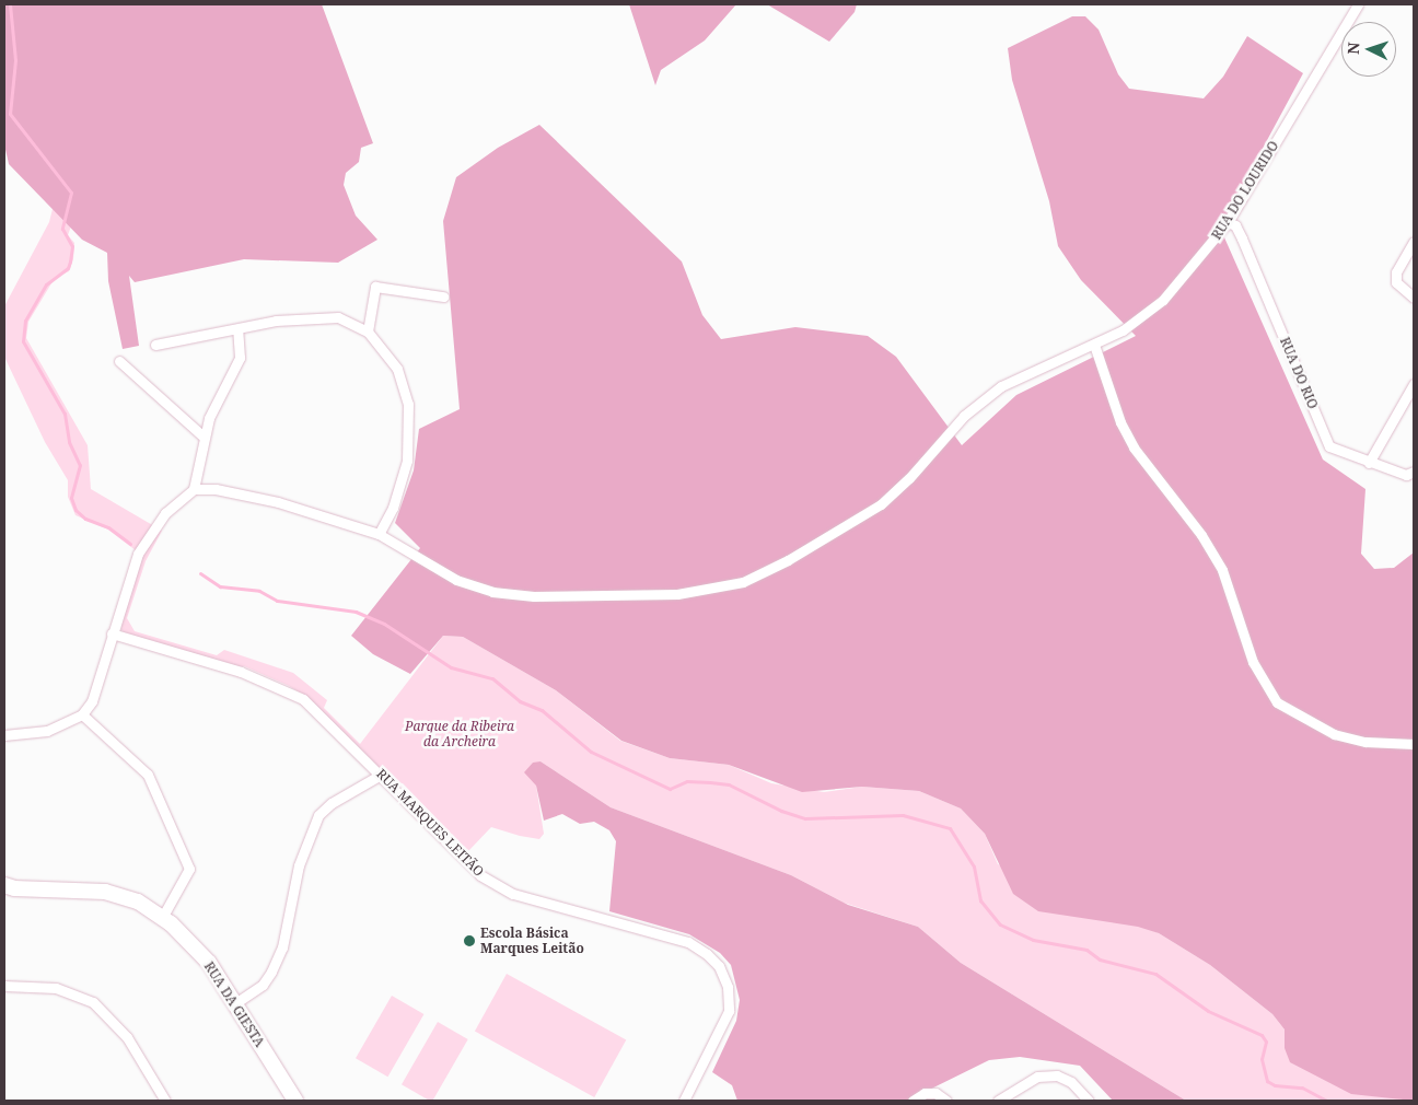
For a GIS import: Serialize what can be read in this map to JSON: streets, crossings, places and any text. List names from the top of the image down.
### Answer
{
  "streets": {
    "street": [
      "RUA DO LOURIDO",
      "RUA DO RIO",
      "RUA MARQUES LEITÃO",
      "RUA DA GIESTA"
    ]
  },
  "crossings": [
    ["RUA DO LOURIDO", "RUA DO RIO"]
  ],
  "parks": ["Parque da Ribeira da Archeira"],
  "places": ["Escola Básica Marques Leitão"],
  "north": "left"
}
